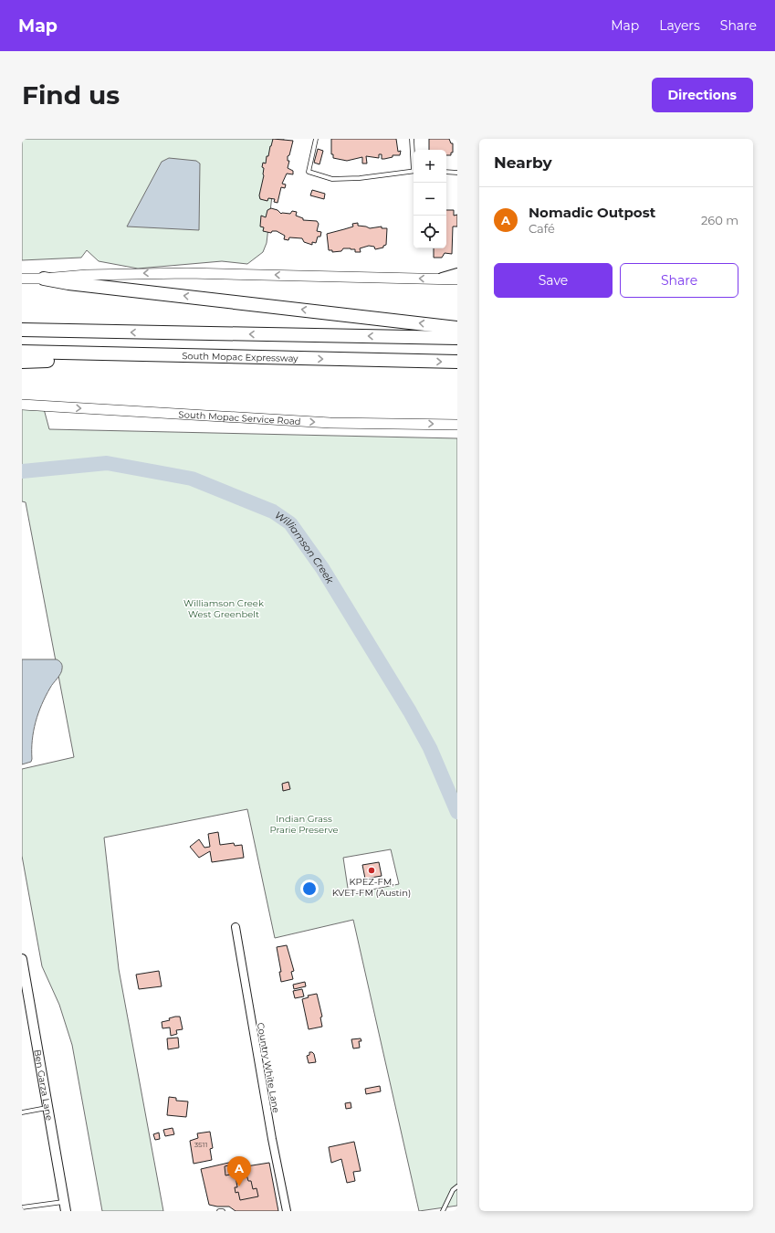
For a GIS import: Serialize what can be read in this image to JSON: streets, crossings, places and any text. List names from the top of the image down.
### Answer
{
  "streets": {
    "highway": ["South Mopac Expressway"],
    "main road": ["South Mopac Service Road"],
    "street": ["Country White Lane", "Ben Garza Lane"]
  },
  "one_way": ["South Mopac Service Road"],
  "water": ["Williamson Creek"],
  "parks": ["Williamson Creek West Greenbelt", "Indian Grass Prarie Preserve"],
  "places": ["KPEZ-FM, KVET-FM (Austin)"],
  "house_numbers": ["3511"],
  "page": {
    "header": "Map",
    "nav": ["Map", "Layers", "Share"],
    "buttons": [
      "Directions",
      ["Save", "Share"]
    ],
    "title": "Find us",
    "heading": "Nearby",
    "map_buttons": ["+", "−"],
    "list": [
      {
        "mark": "A",
        "name": "Nomadic Outpost",
        "note": "Café",
        "value": "260 m"
      }
    ],
    "pins": "A"
  }
}
